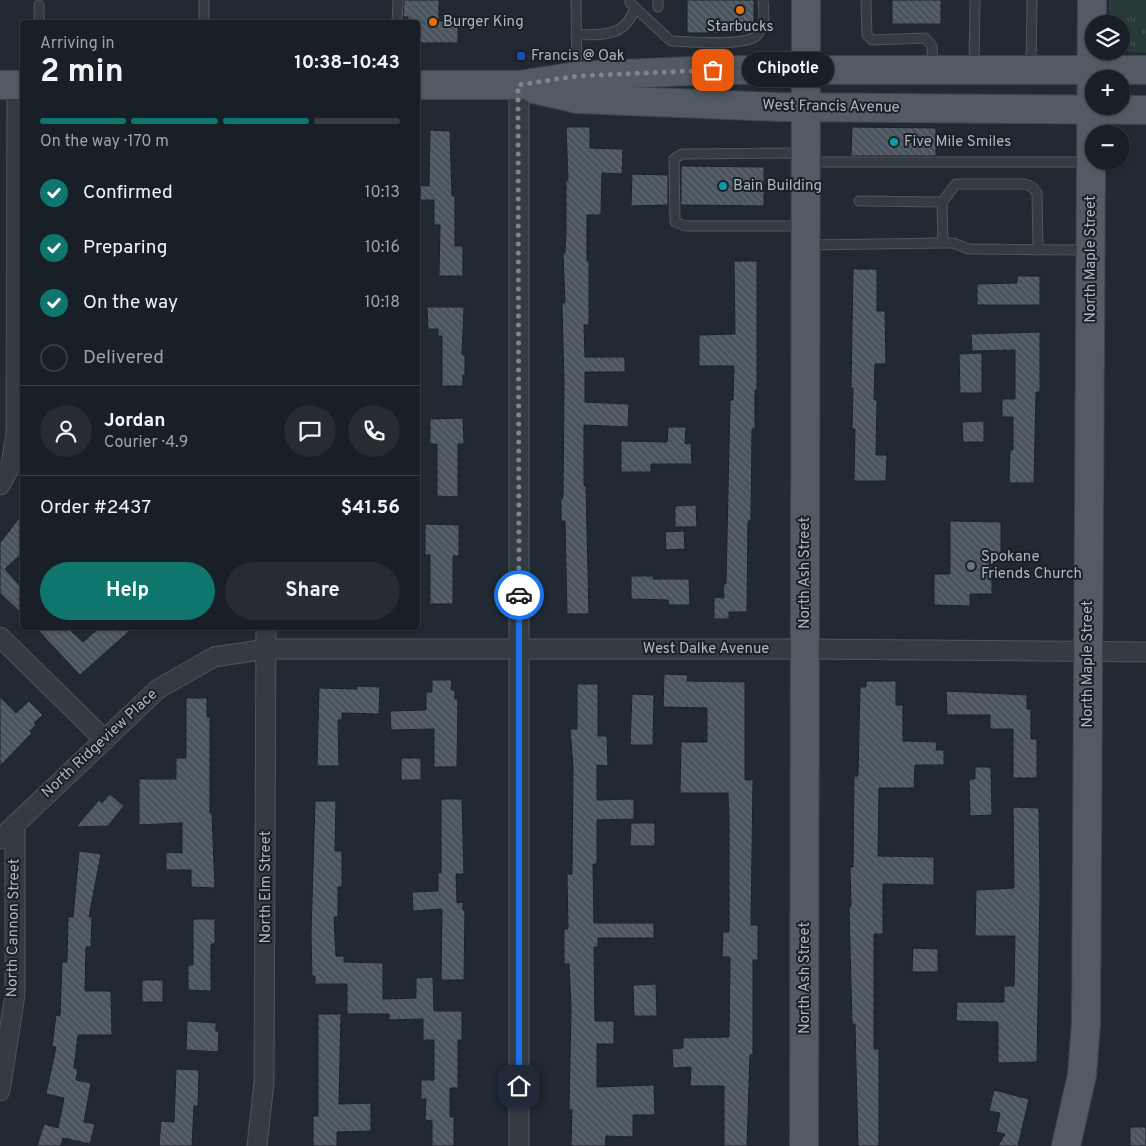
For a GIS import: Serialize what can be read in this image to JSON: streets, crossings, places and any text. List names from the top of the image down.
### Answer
{
  "streets": {
    "main road": ["West Francis Avenue", "North Maple Street", "North Ash Street"],
    "street": [
      "West Dalke Avenue",
      "North Ridgeview Place",
      "North Elm Street",
      "North Cannon Street"
    ]
  },
  "crossings": [
    ["West Francis Avenue", "North Maple Street"],
    ["West Francis Avenue", "North Ash Street"],
    ["North Maple Street", "West Dalke Avenue"],
    ["North Ash Street", "West Dalke Avenue"],
    ["West Dalke Avenue", "North Ridgeview Place"],
    ["West Dalke Avenue", "North Elm Street"],
    ["North Ridgeview Place", "North Elm Street"],
    ["North Ridgeview Place", "North Cannon Street"]
  ],
  "places": {
    "other": [
      "Starbucks",
      "Burger King",
      "Chipotle",
      "Five Mile Smiles",
      "Bain Building",
      "Spokane Friends Church"
    ],
    "transit": ["Francis @ Oak"]
  },
  "page": {
    "map_buttons": ["+", "−"],
    "heading": ["2 min", "Arriving in", "10:38–10:43"],
    "panel": [
      "Jordan",
      "Courier · 4.9",
      "Order #2437",
      "$41.56"
    ],
    "bubble": "Chipotle",
    "bar": "On the way · 170 m",
    "list": [
      ["Confirmed", "10:13"],
      ["Preparing", "10:16"],
      ["On the way", "10:18"],
      "Delivered"
    ],
    "buttons": ["Help", "Share"]
  }
}
